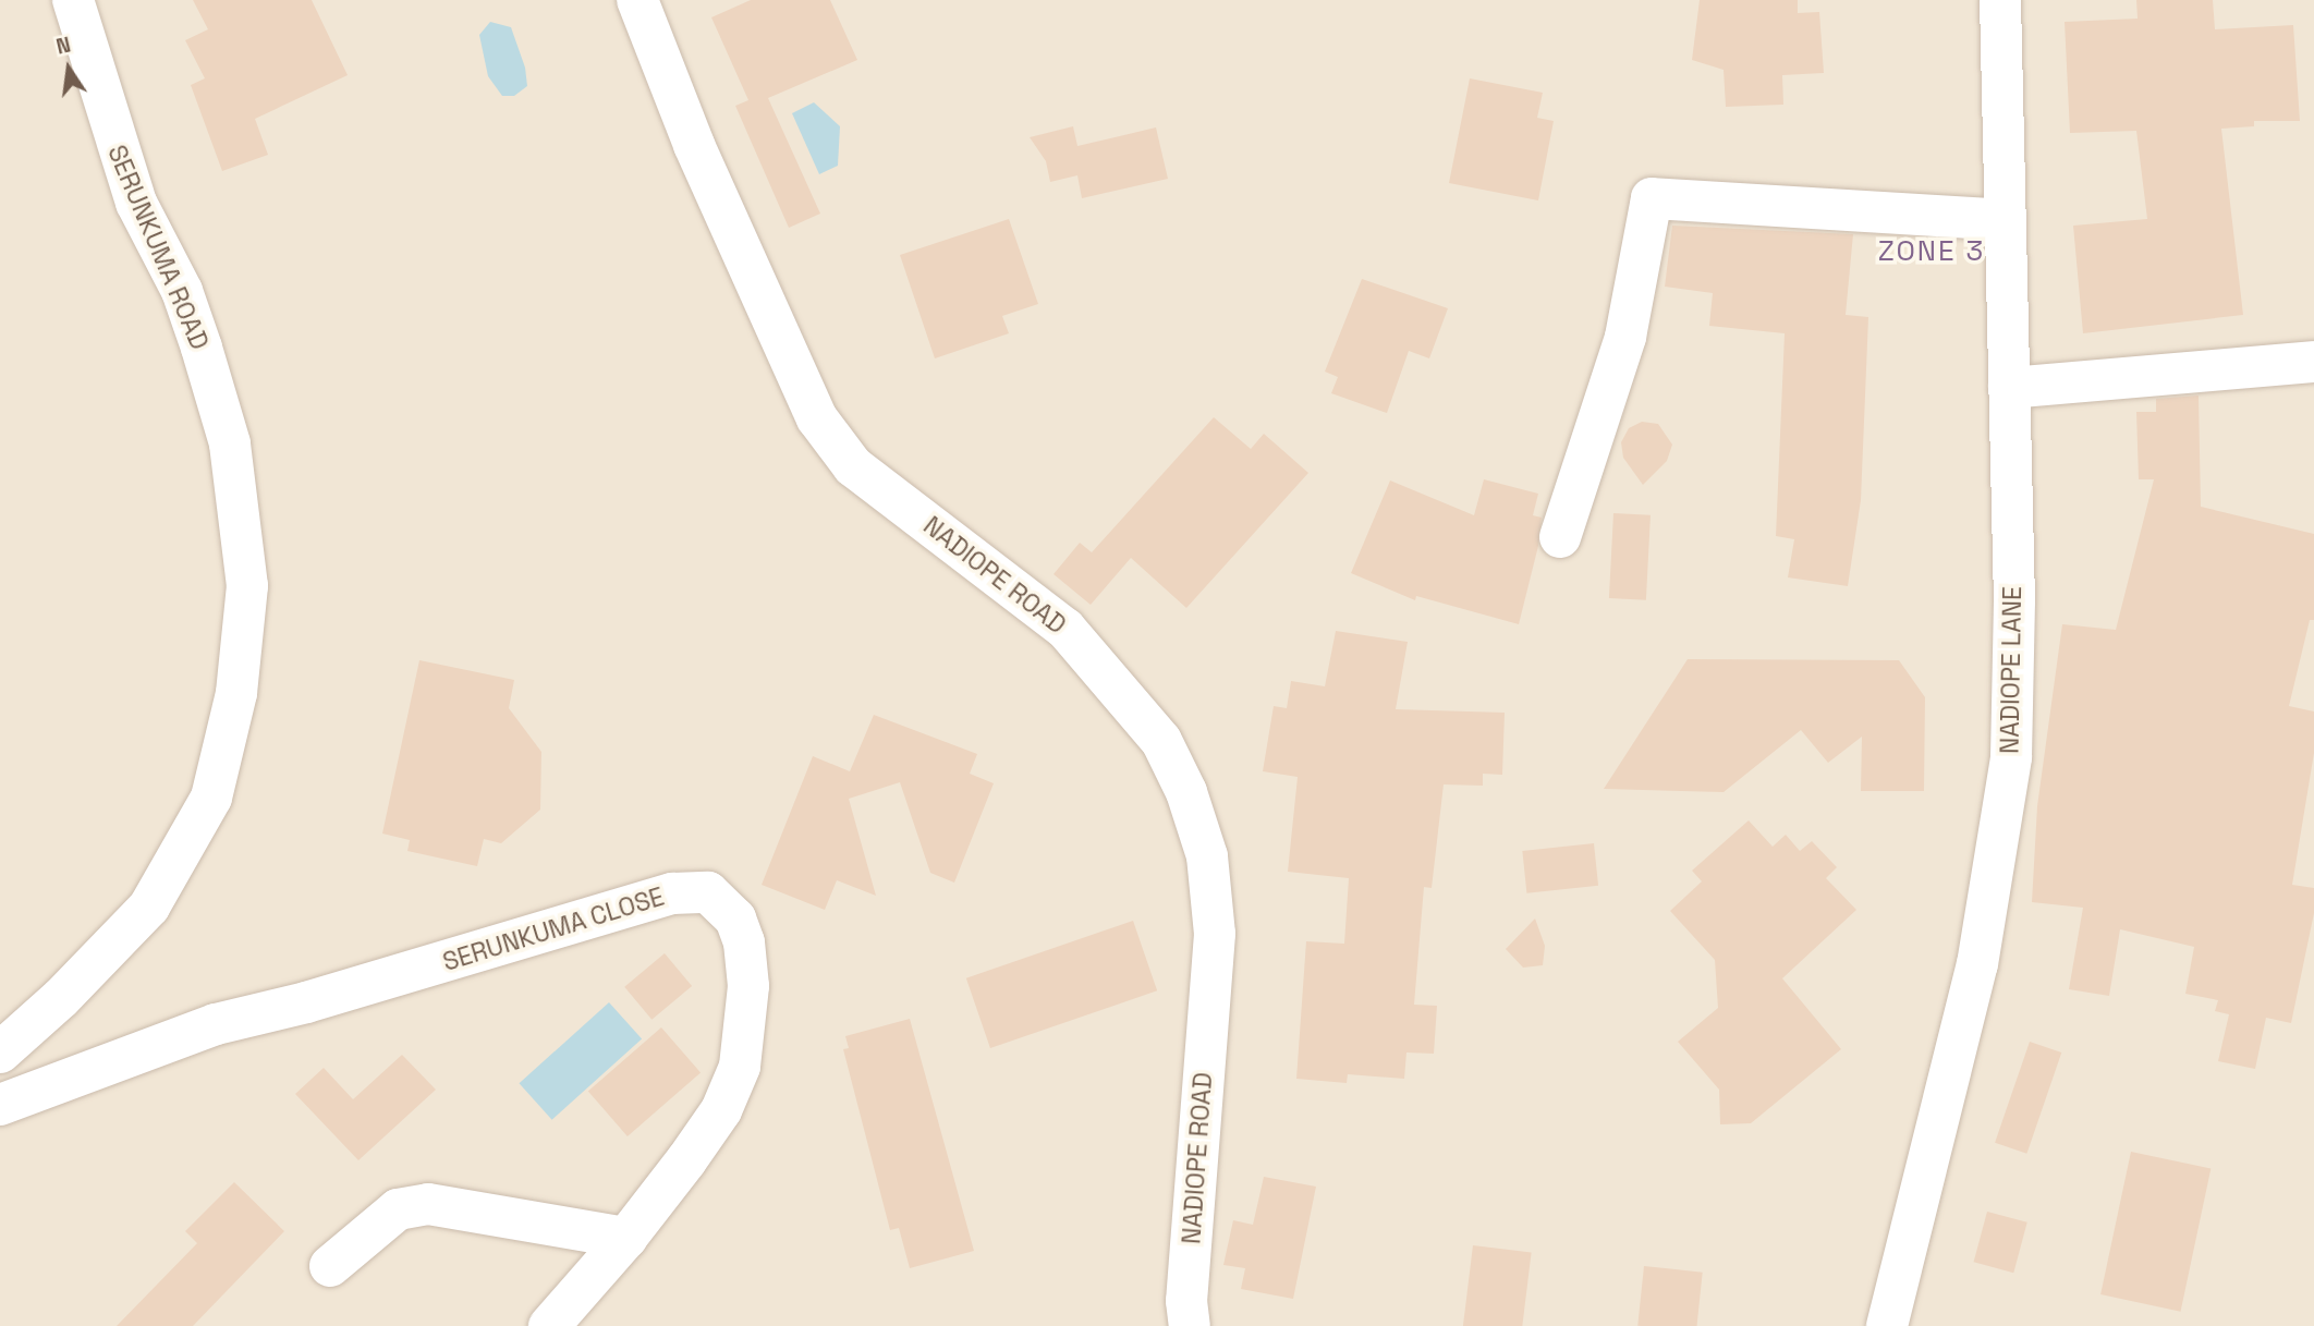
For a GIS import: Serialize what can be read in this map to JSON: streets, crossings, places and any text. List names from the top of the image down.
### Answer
{
  "streets": {
    "street": [
      "SERUNKUMA ROAD",
      "NADIOPE ROAD",
      "NADIOPE LANE",
      "SERUNKUMA CLOSE"
    ]
  },
  "districts": ["ZONE 3"],
  "north": "top"
}
